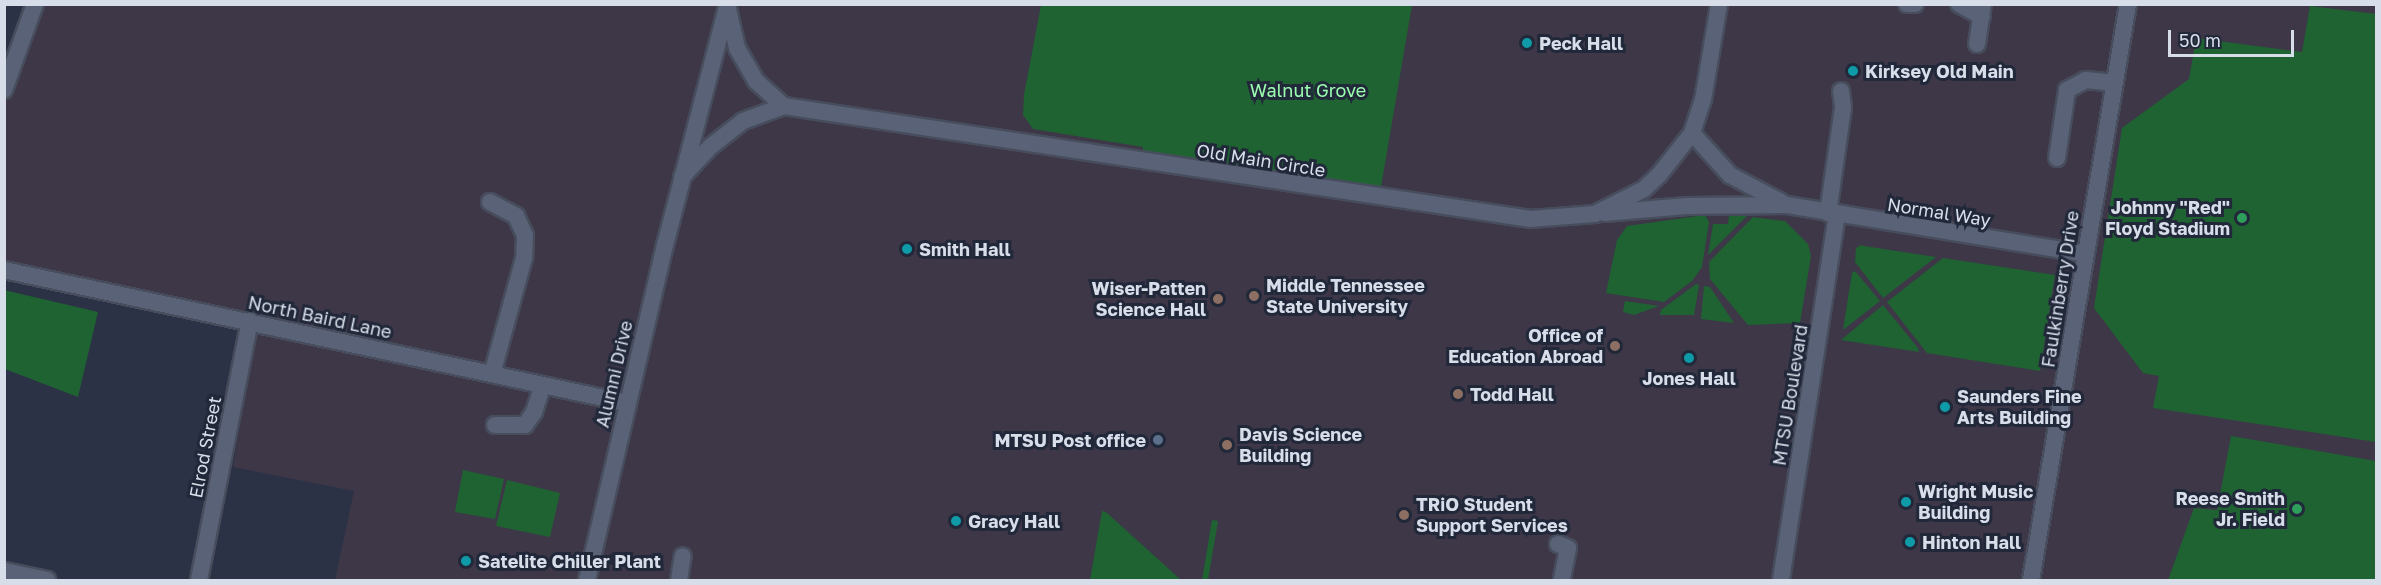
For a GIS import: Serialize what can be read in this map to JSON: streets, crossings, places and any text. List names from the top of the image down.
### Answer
{
  "streets": {
    "street": [
      "Old Main Circle",
      "Normal Way",
      "Faulkinberry Drive",
      "North Baird Lane",
      "Alumni Drive",
      "MTSU Boulevard",
      "Elrod Street"
    ]
  },
  "crossings": [
    ["Old Main Circle", "Normal Way"],
    ["Old Main Circle", "Alumni Drive"],
    ["Normal Way", "Faulkinberry Drive"],
    ["Normal Way", "MTSU Boulevard"],
    ["North Baird Lane", "Alumni Drive"],
    ["North Baird Lane", "Elrod Street"]
  ],
  "parks": ["Walnut Grove"],
  "places": [
    "Peck Hall",
    "Kirksey Old Main",
    "Johnny \"Red\" Floyd Stadium",
    "Smith Hall",
    "Middle Tennessee State University",
    "Wiser-Patten Science Hall",
    "Office of Education Abroad",
    "Jones Hall",
    "Todd Hall",
    "Saunders Fine Arts Building",
    "MTSU Post office",
    "Davis Science Building",
    "Wright Music Building",
    "Reese Smith Jr. Field",
    "TRiO Student Support Services",
    "Gracy Hall",
    "Hinton Hall",
    "Satelite Chiller Plant"
  ],
  "scale_bar": "50 m"
}
